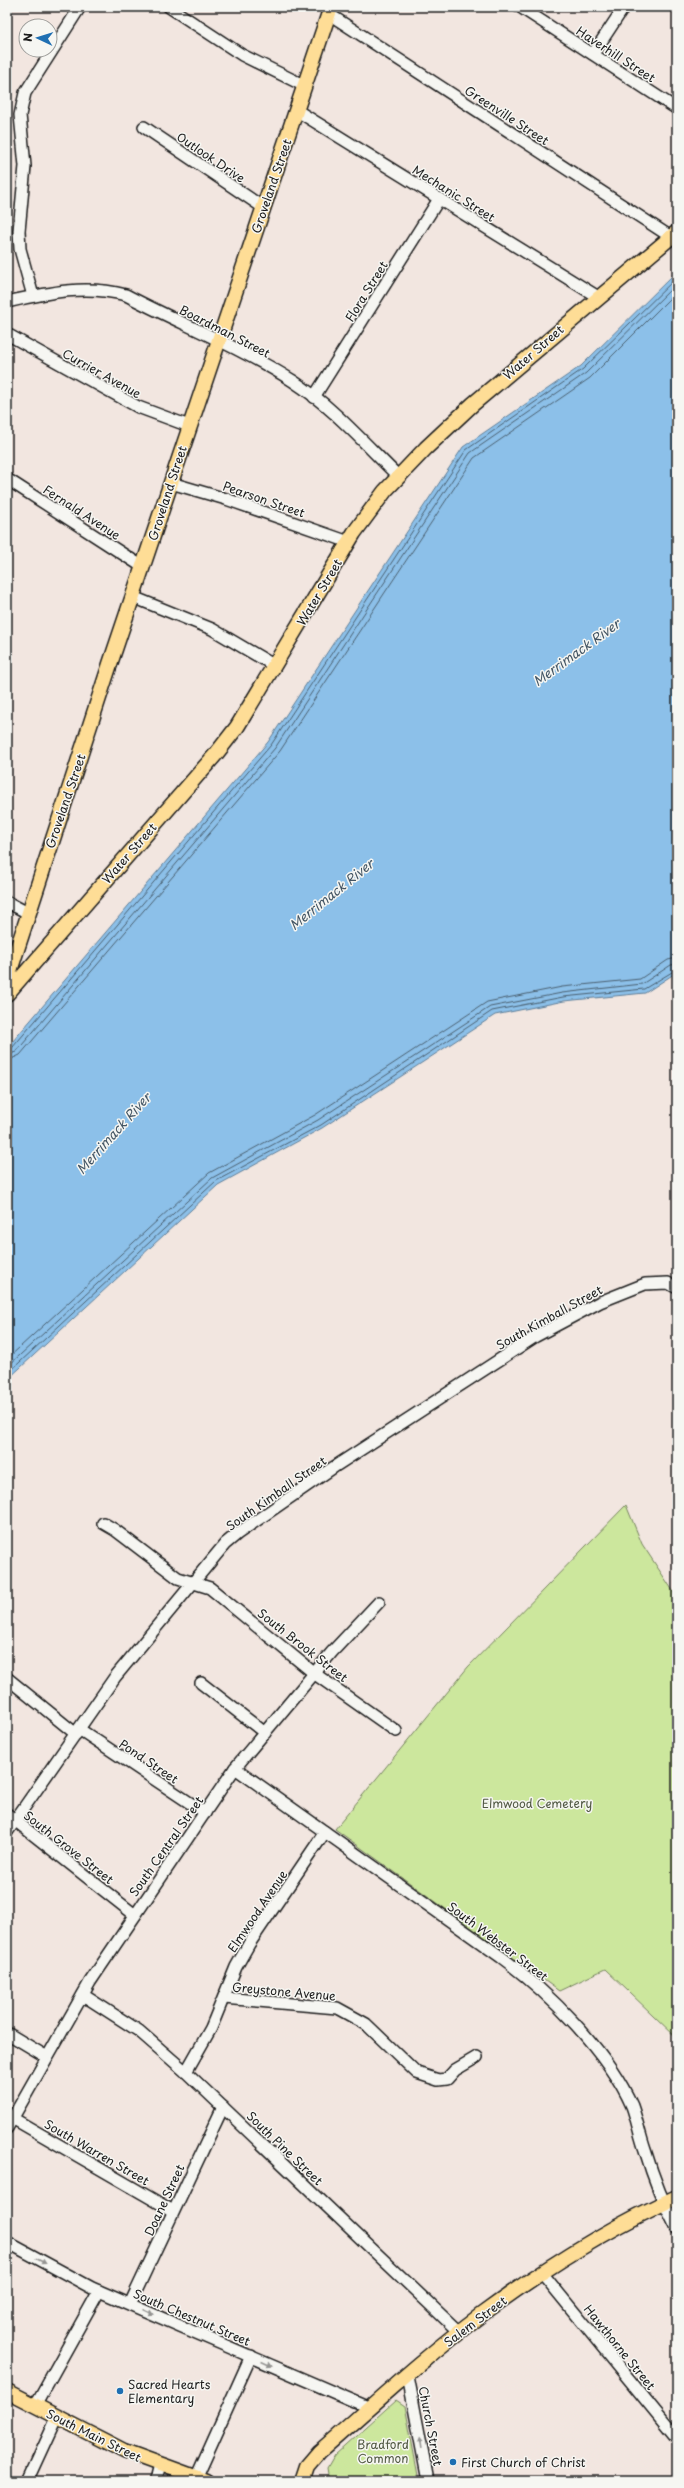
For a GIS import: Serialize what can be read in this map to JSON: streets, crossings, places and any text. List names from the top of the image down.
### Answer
{
  "streets": {
    "main road": [
      "Groveland Street",
      "Water Street",
      "Salem Street",
      "South Main Street"
    ],
    "street": [
      "Haverhill Street",
      "Greenville Street",
      "Outlook Drive",
      "Mechanic Street",
      "Flora Street",
      "Boardman Street",
      "Currier Avenue",
      "Pearson Street",
      "Fernald Avenue",
      "South Kimball Street",
      "South Brook Street",
      "Pond Street",
      "South Central Street",
      "South Grove Street",
      "Elmwood Avenue",
      "South Webster Street",
      "Greystone Avenue",
      "South Pine Street",
      "South Warren Street",
      "Doane Street",
      "South Chestnut Street",
      "Hawthorne Street",
      "Church Street"
    ]
  },
  "crossings": [
    ["Greenville Street", "Groveland Street"],
    ["Greenville Street", "Water Street"],
    ["Outlook Drive", "Groveland Street"],
    ["Groveland Street", "Mechanic Street"],
    ["Groveland Street", "Boardman Street"],
    ["Groveland Street", "Currier Avenue"],
    ["Groveland Street", "Pearson Street"],
    ["Groveland Street", "Fernald Avenue"],
    ["Mechanic Street", "Flora Street"],
    ["Mechanic Street", "Water Street"],
    ["Flora Street", "Boardman Street"],
    ["Boardman Street", "Water Street"],
    ["Water Street", "Pearson Street"],
    ["South Kimball Street", "South Brook Street"],
    ["South Kimball Street", "Pond Street"],
    ["South Kimball Street", "South Grove Street"],
    ["South Brook Street", "South Central Street"],
    ["Pond Street", "South Central Street"],
    ["South Central Street", "South Grove Street"],
    ["South Central Street", "South Webster Street"],
    ["South Central Street", "South Pine Street"],
    ["South Central Street", "South Warren Street"],
    ["Elmwood Avenue", "South Webster Street"],
    ["Elmwood Avenue", "Greystone Avenue"],
    ["Elmwood Avenue", "South Pine Street"],
    ["South Webster Street", "Salem Street"],
    ["South Pine Street", "Doane Street"],
    ["South Pine Street", "Salem Street"],
    ["South Warren Street", "Doane Street"],
    ["Doane Street", "South Chestnut Street"],
    ["South Chestnut Street", "Salem Street"],
    ["Salem Street", "Hawthorne Street"],
    ["Salem Street", "Church Street"]
  ],
  "one_way": ["South Chestnut Street", "Church Street"],
  "water": ["Merrimack River"],
  "parks": ["Elmwood Cemetery", "Bradford Common"],
  "places": ["Sacred Hearts Elementary", "First Church of Christ"],
  "north": "left"
}
